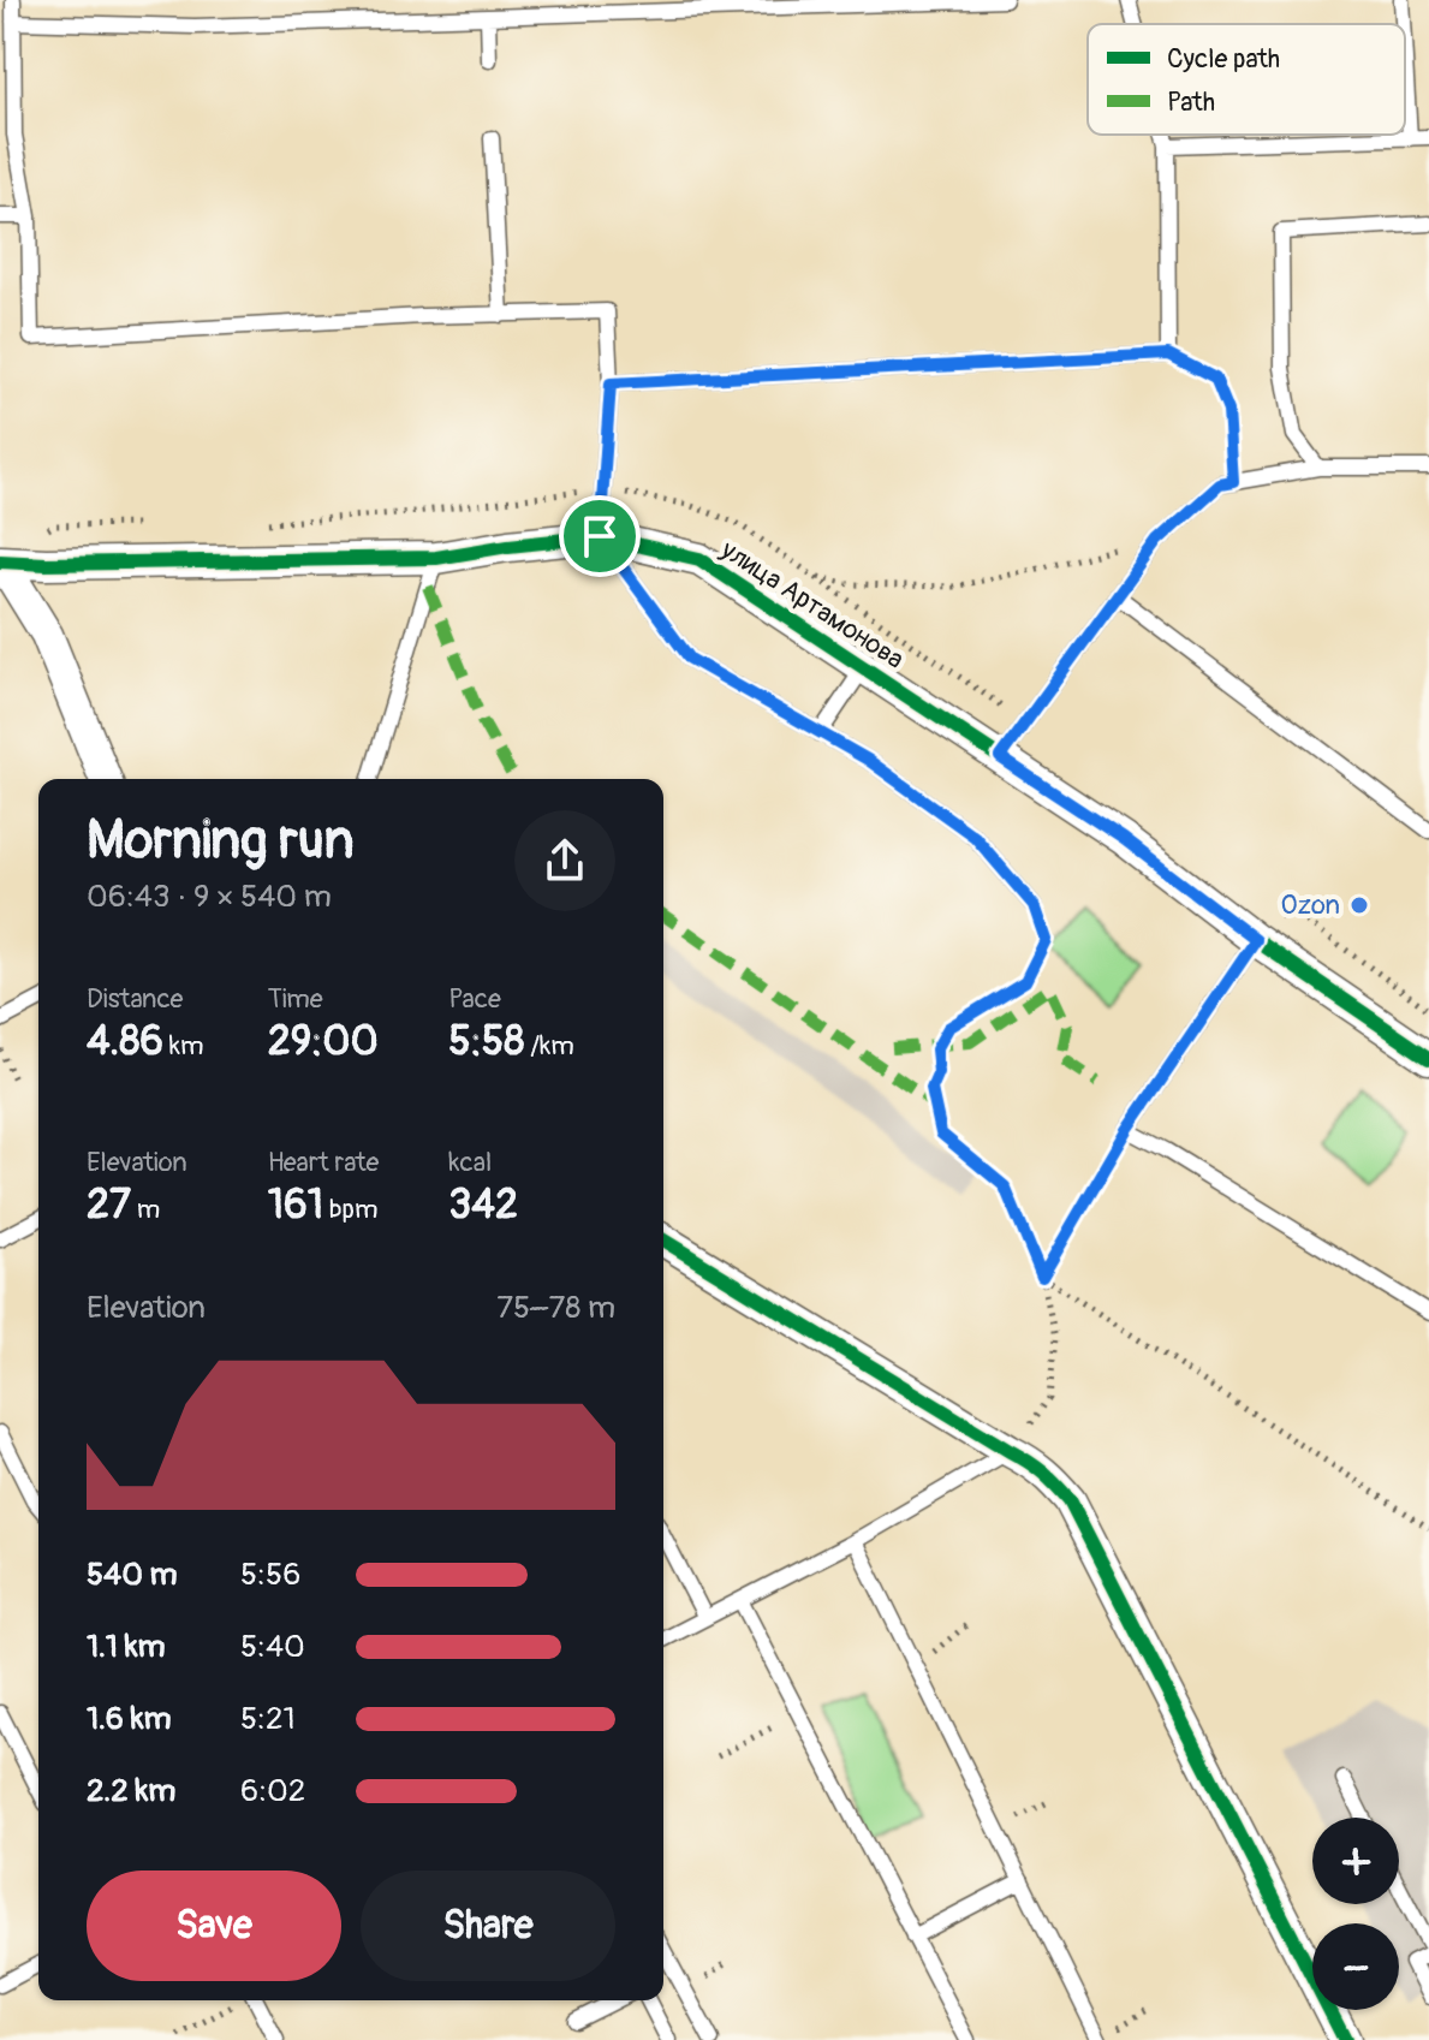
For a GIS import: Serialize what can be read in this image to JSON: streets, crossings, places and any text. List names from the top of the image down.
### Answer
{
  "streets": {
    "street": ["улица Артамонова"]
  },
  "places": ["Ozon"],
  "legend": ["Cycle path", "Path"],
  "page": {
    "heading": ["Morning run", "06:43 · 9 × 540 m"],
    "stats": [
      ["Distance", "4.86 km"],
      ["Time", "29:00"],
      ["Pace", "5:58 /km"],
      ["Elevation", "27 m"],
      ["Heart rate", "161 bpm"],
      ["kcal", "342"]
    ],
    "chart": ["Elevation", "75–78 m"],
    "list": [
      {
        "name": "540 m",
        "note": "5:56"
      },
      {
        "name": "1.1 km",
        "note": "5:40"
      },
      {
        "name": "1.6 km",
        "note": "5:21"
      },
      {
        "name": "2.2 km",
        "note": "6:02"
      }
    ],
    "map_buttons": ["+", "−"],
    "buttons": ["Save", "Share"]
  }
}
